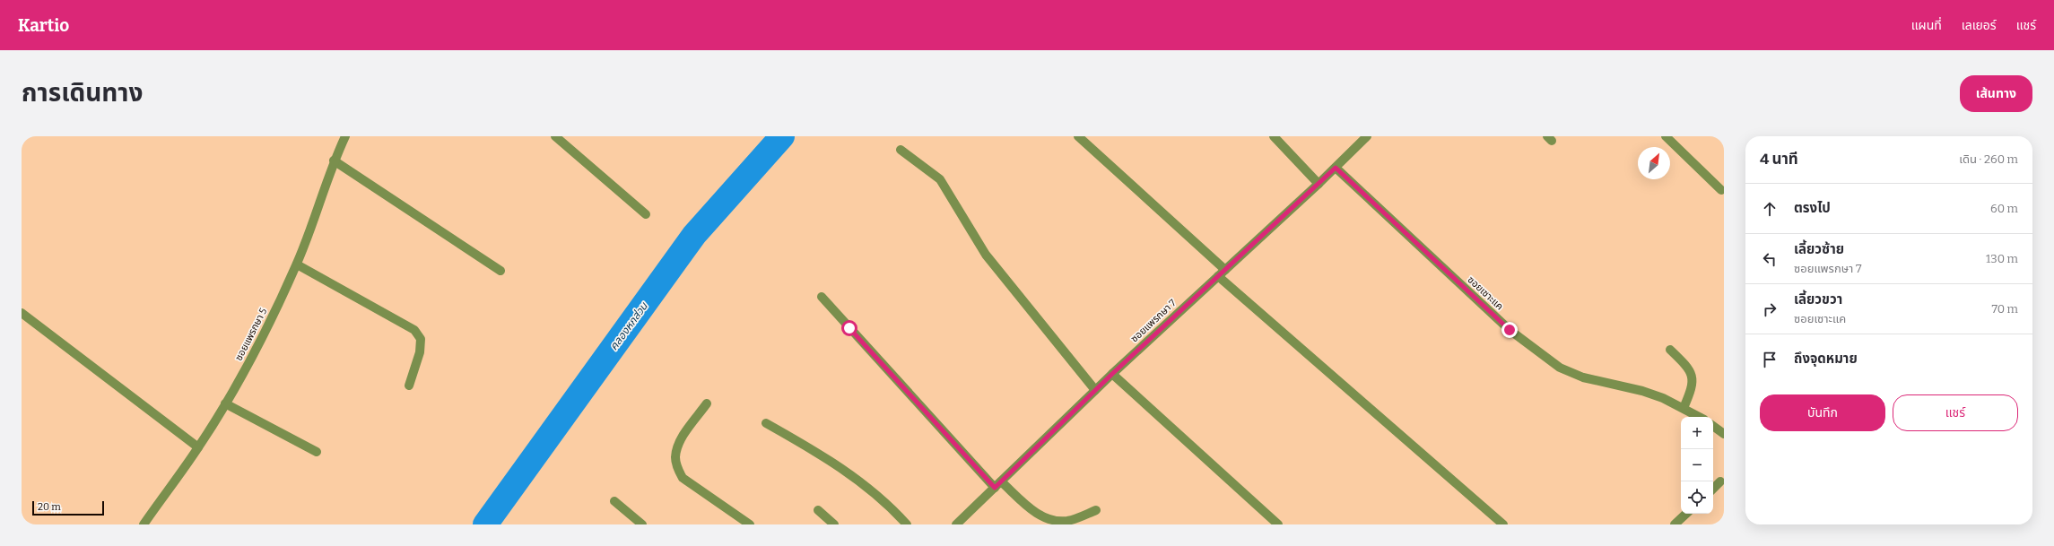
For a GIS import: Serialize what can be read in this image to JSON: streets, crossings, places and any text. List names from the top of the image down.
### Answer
{
  "streets": {
    "street": ["ซอยเซาะแค", "ซอยแพรกษา 7", "ซอยแพรกษา 5"]
  },
  "crossings": [
    ["ซอยเซาะแค", "ซอยแพรกษา 7"]
  ],
  "water": ["คลองหกส่วน"],
  "scale_bar": "20 m",
  "north": "top right",
  "page": {
    "header": "Kartio",
    "nav": ["แผนที่", "เลเยอร์", "แชร์"],
    "title": "การเดินทาง",
    "buttons": [
      "เส้นทาง",
      ["บันทึก", "แชร์"]
    ],
    "heading": ["4 นาที", "เดิน · 260 m"],
    "list": [
      ["ตรงไป", "60 m"],
      ["เลี้ยวซ้าย", "ซอยแพรกษา 7", "130 m"],
      ["เลี้ยวขวา", "ซอยเซาะแค", "70 m"],
      "ถึงจุดหมาย"
    ],
    "map_buttons": ["+", "−"],
    "scale": "20 m"
  }
}
